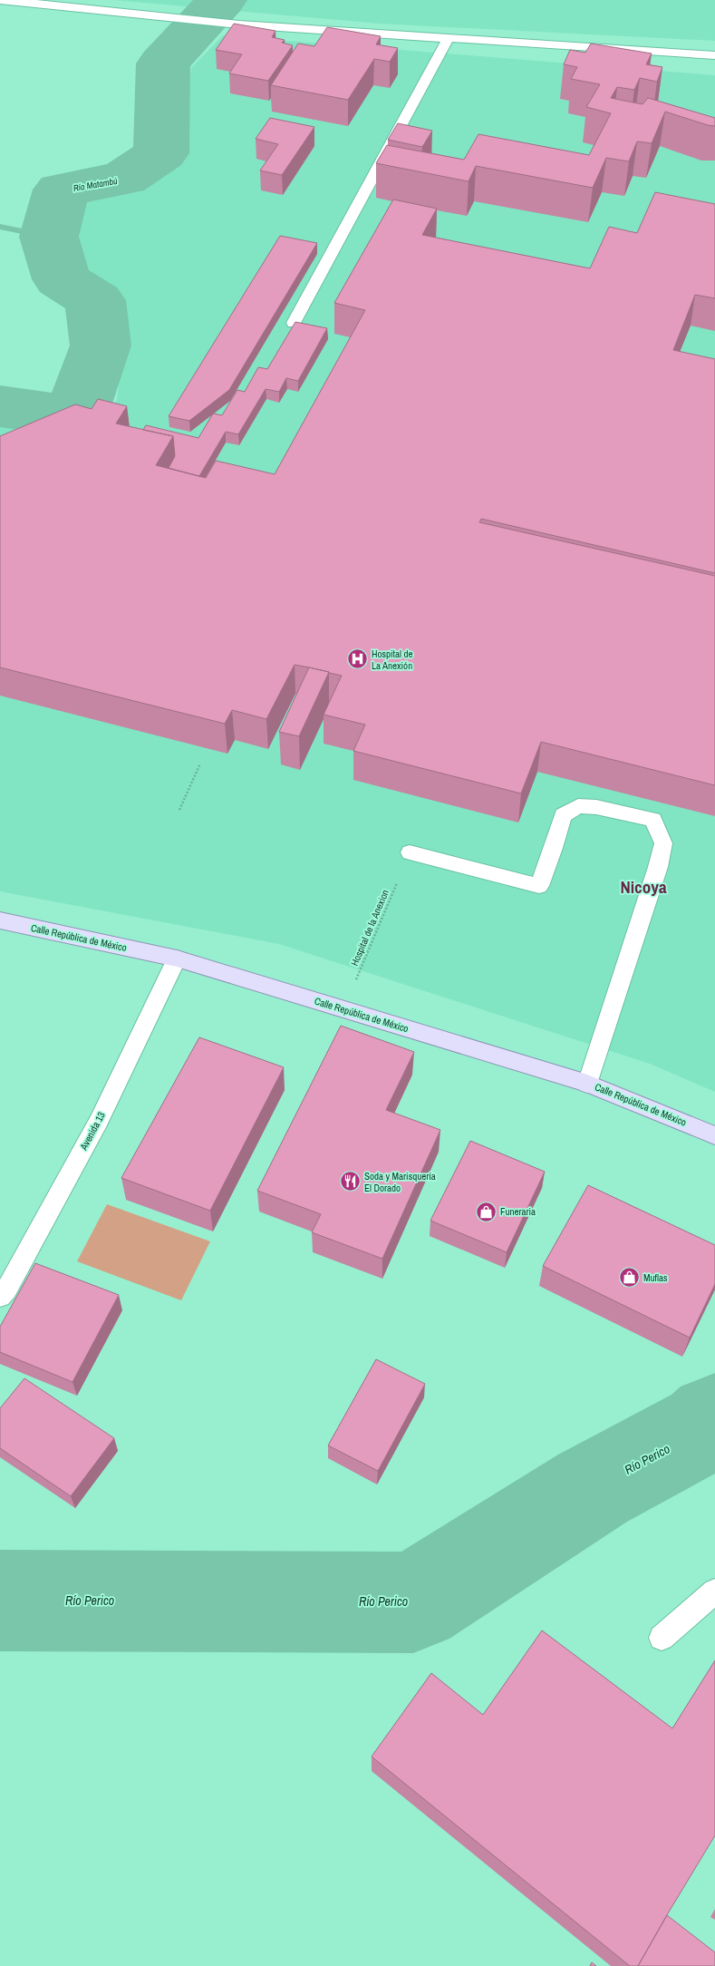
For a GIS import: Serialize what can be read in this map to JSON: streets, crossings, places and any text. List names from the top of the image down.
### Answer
{
  "streets": {
    "main road": ["Calle República de México"],
    "street": ["Avenida 13"],
    "path": ["Hospital de la Anexion"]
  },
  "crossings": [
    ["Hospital de la Anexion", "Calle República de México"],
    ["Calle República de México", "Avenida 13"]
  ],
  "districts": ["Nicoya"],
  "water": ["Río Matambú", "Río Perico"],
  "places": {
    "hospital": ["Hospital de La Anexión"],
    "restaurant": ["Soda y Marisquería El Dorado"],
    "shop": ["Funeraria", "Muflas"]
  }
}
